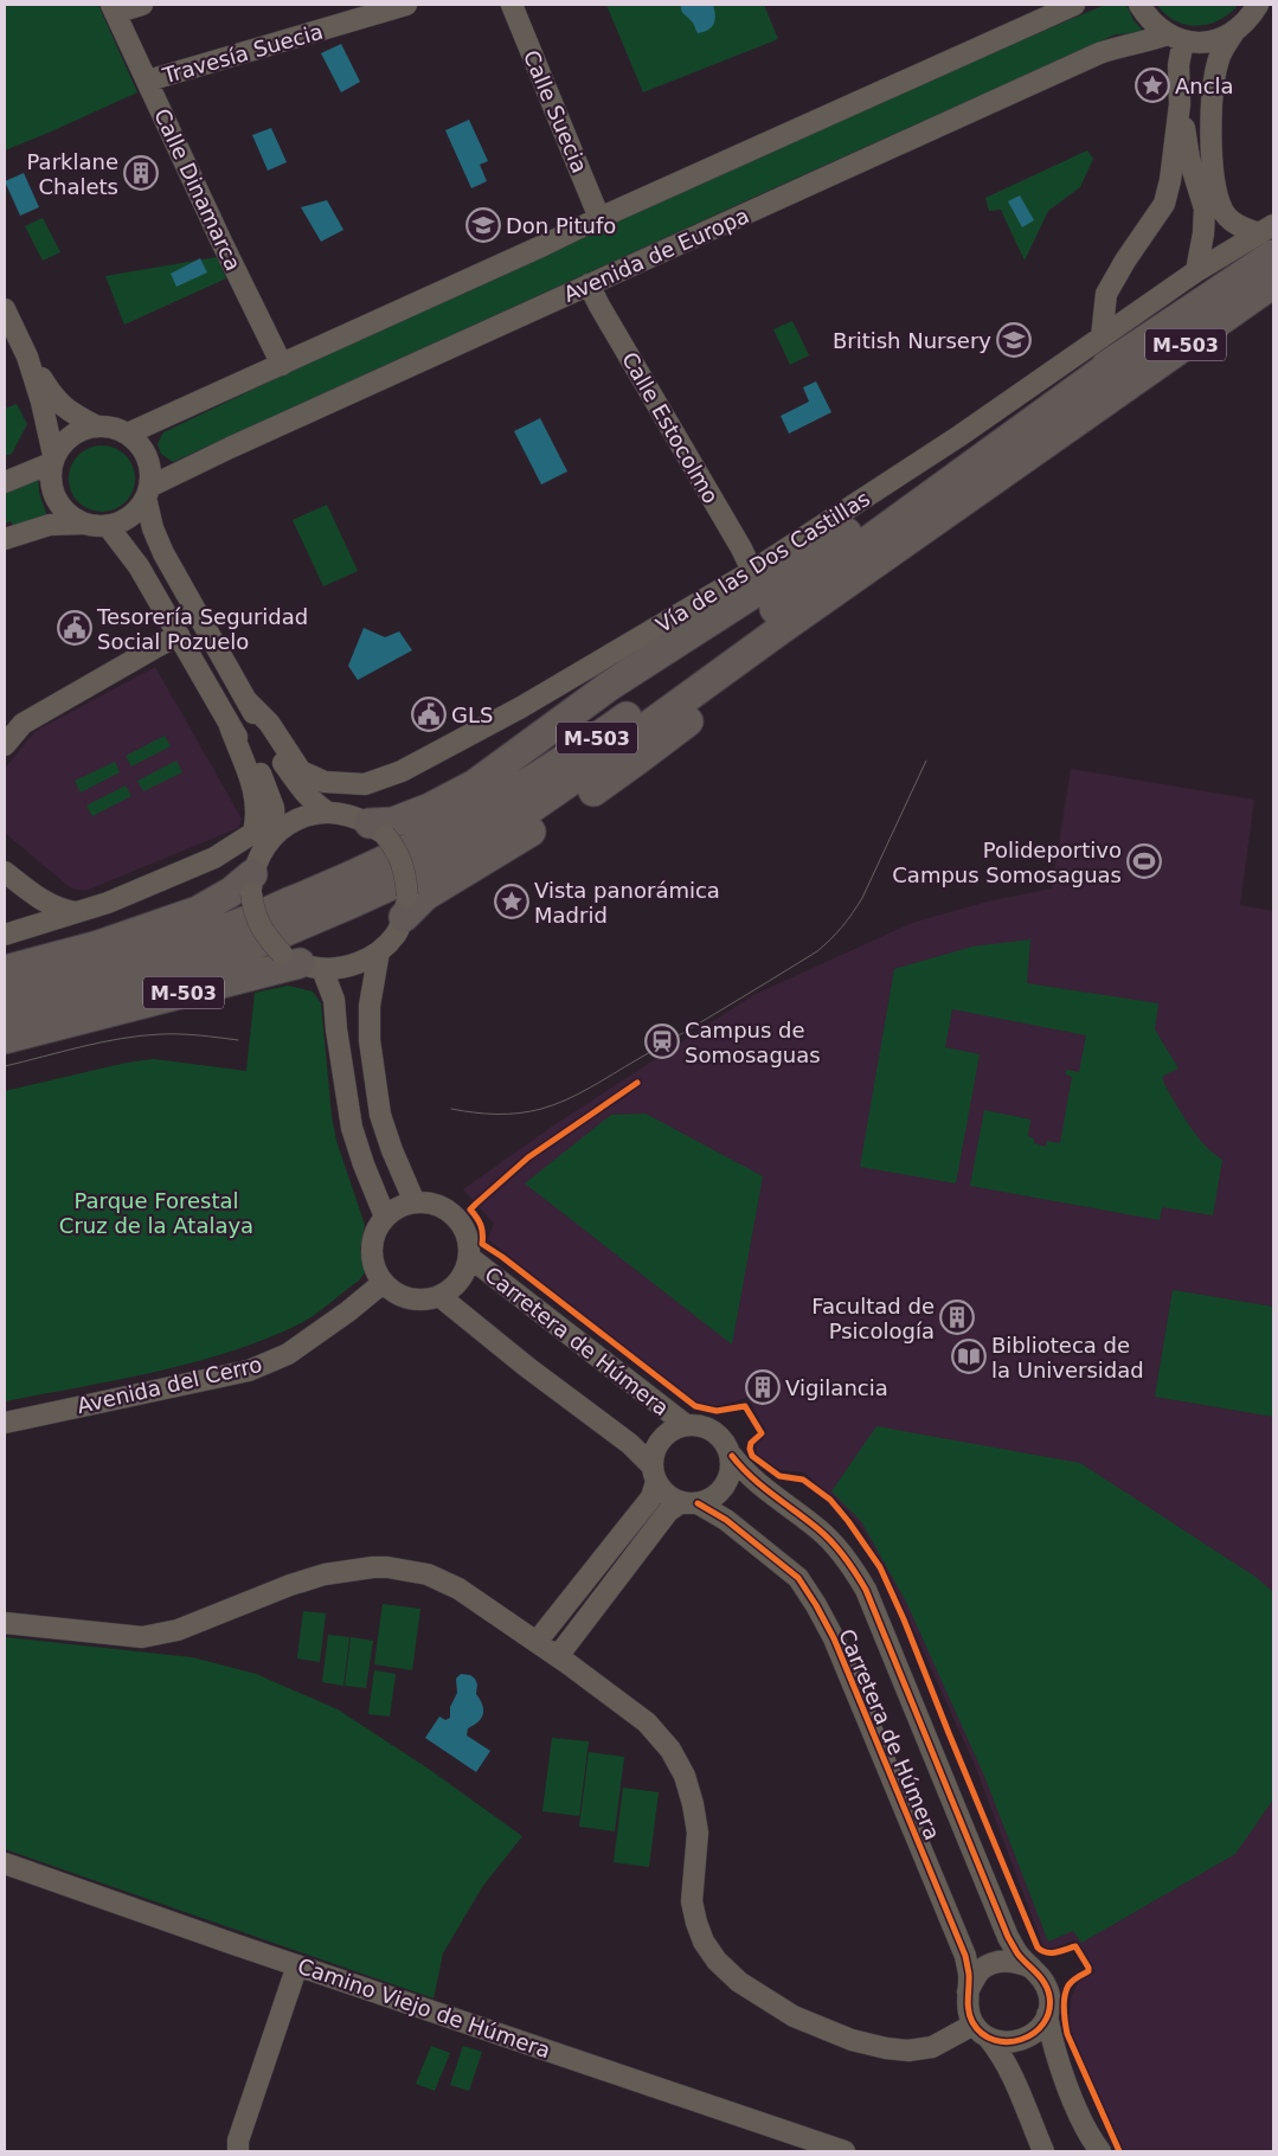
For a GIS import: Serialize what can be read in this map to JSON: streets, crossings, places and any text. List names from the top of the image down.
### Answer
{
  "streets": {
    "highway": ["M-503"],
    "street": [
      "Travesía Suecia",
      "Calle Suecia",
      "Calle Dinamarca",
      "Avenida de Europa",
      "Calle Estocolmo",
      "Vía de las Dos Castillas",
      "Carretera de Húmera",
      "Avenida del Cerro",
      "Camino Viejo de Húmera"
    ]
  },
  "crossings": [
    ["Travesía Suecia", "Calle Dinamarca"],
    ["Avenida de Europa", "Calle Estocolmo"],
    ["M-503", "Vía de las Dos Castillas"],
    ["Calle Estocolmo", "Vía de las Dos Castillas"],
    ["Carretera de Húmera", "Avenida del Cerro"]
  ],
  "parks": ["Parque Forestal Cruz de la Atalaya"],
  "places": {
    "place": ["Ancla", "Vista panorámica Madrid"],
    "building": ["Parklane Chalets", "Facultad de Psicología", "Vigilancia"],
    "school or university": ["Don Pitufo", "British Nursery"],
    "public building": ["Tesorería Seguridad Social Pozuelo", "GLS"],
    "sports": ["Polideportivo Campus Somosaguas"],
    "station": ["Campus de Somosaguas"],
    "library": ["Biblioteca de la Universidad"]
  }
}
